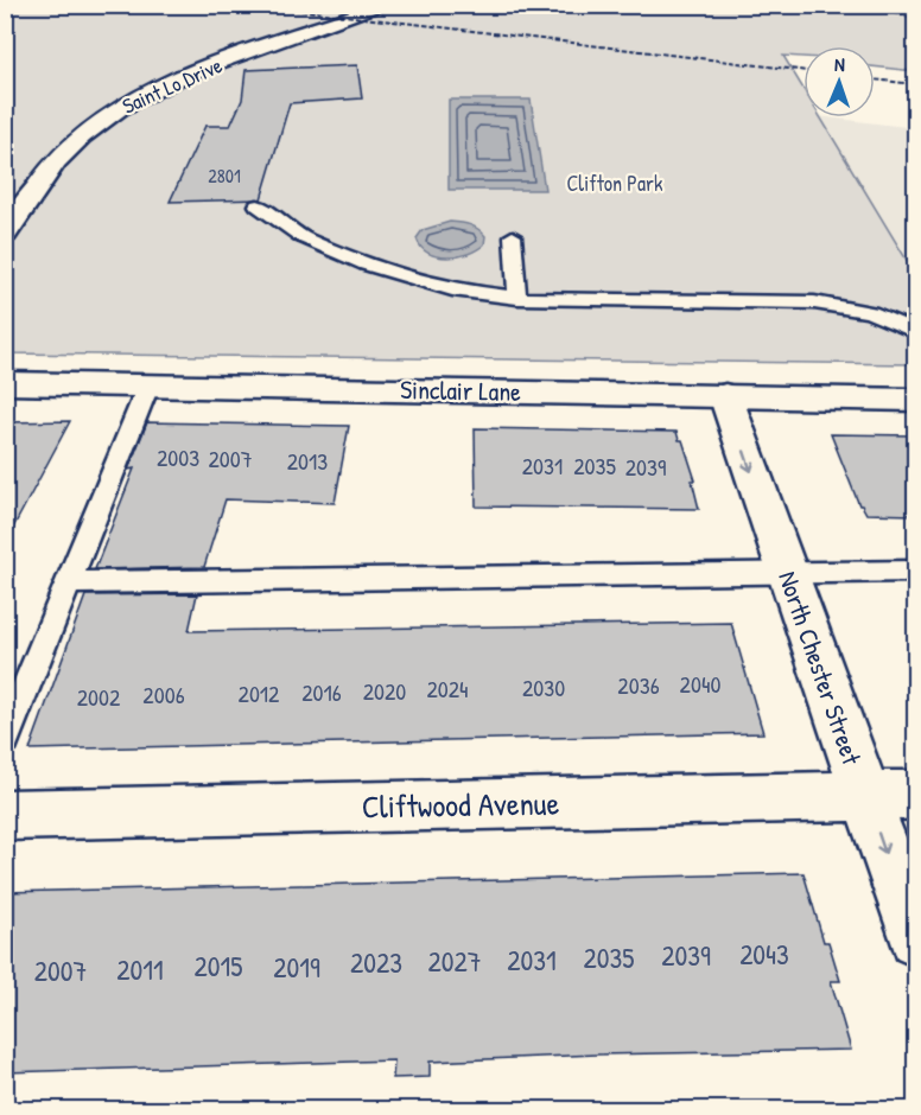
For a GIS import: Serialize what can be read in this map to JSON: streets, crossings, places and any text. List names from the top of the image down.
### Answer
{
  "streets": {
    "street": [
      "Saint Lo Drive",
      "Sinclair Lane",
      "North Chester Street",
      "Cliftwood Avenue"
    ]
  },
  "crossings": [
    ["Sinclair Lane", "North Chester Street"],
    ["North Chester Street", "Cliftwood Avenue"]
  ],
  "one_way": ["North Chester Street"],
  "parks": ["Clifton Park"],
  "house_numbers": [
    "2801",
    "2003",
    "2007",
    "2013",
    "2031",
    "2035",
    "2039",
    "2040",
    "2036",
    "2030",
    "2024",
    "2020",
    "2016",
    "2012",
    "2006",
    "2002",
    "2043",
    "2039",
    "2035",
    "2031",
    "2027",
    "2023",
    "2015",
    "2019",
    "2011",
    "2007"
  ],
  "north": "top"
}
